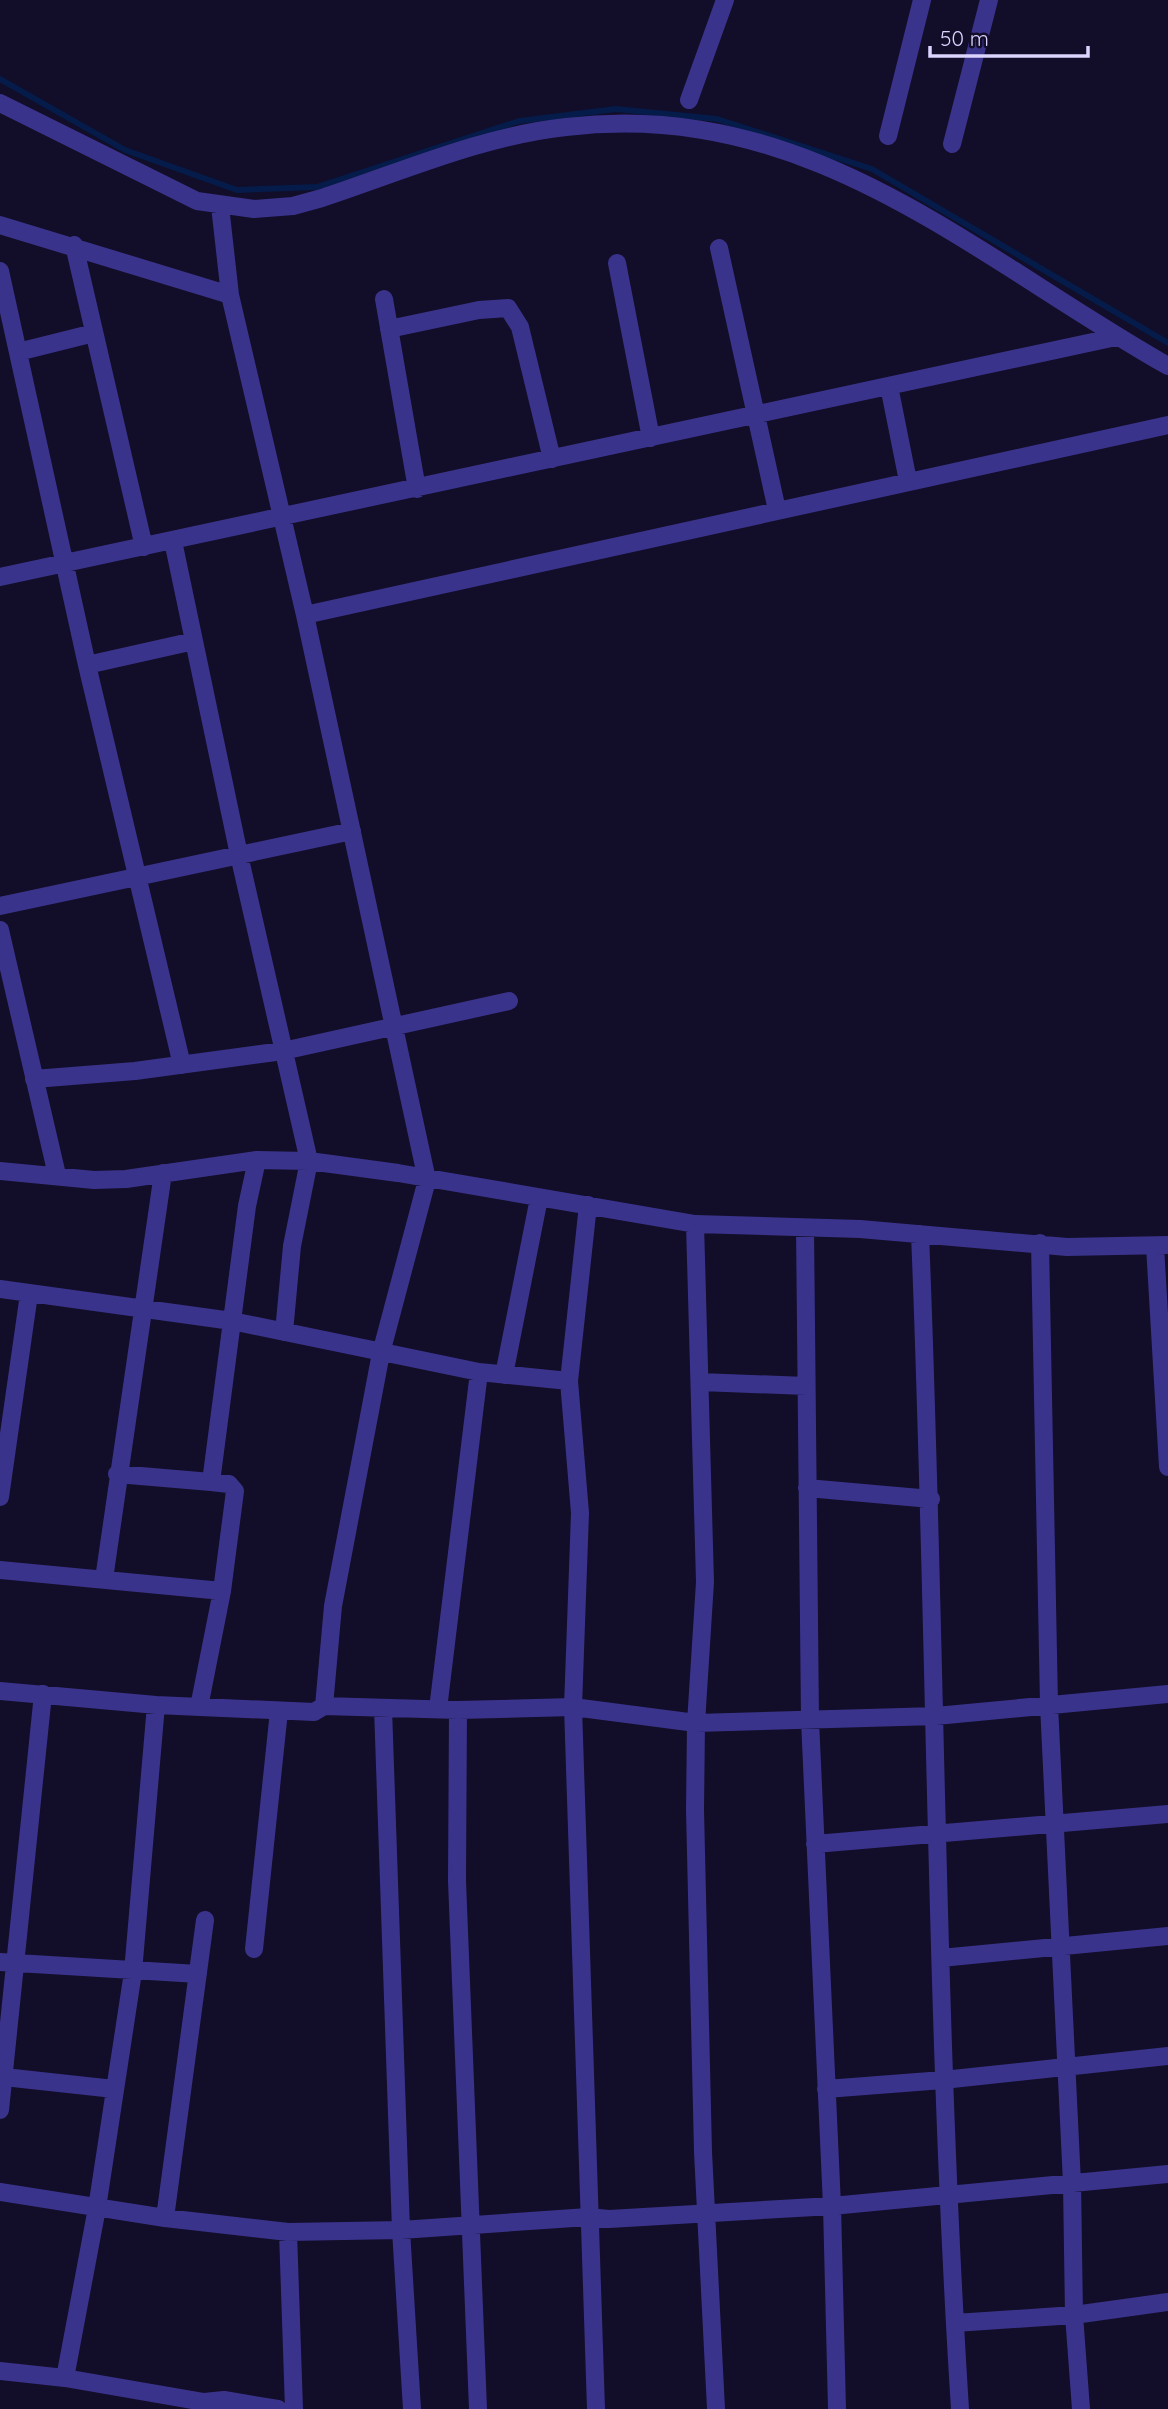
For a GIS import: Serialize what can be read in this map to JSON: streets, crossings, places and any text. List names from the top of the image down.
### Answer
{
  "scale_bar": "50 m"
}
